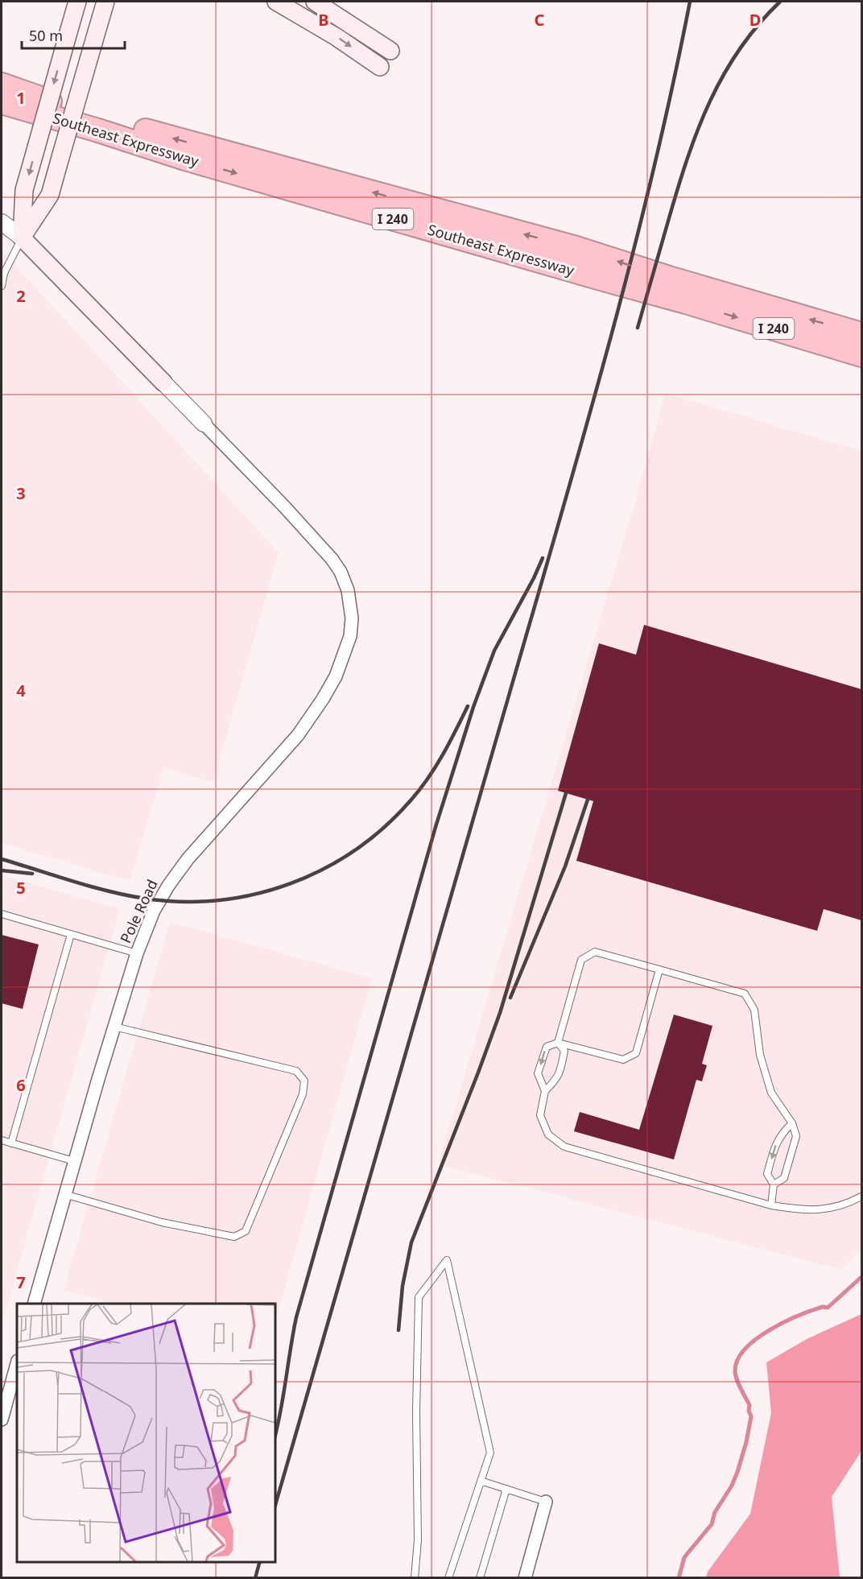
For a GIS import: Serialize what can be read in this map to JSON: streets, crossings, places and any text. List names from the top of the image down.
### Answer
{
  "streets": {
    "highway": ["Southeast Expressway", "I 240"],
    "street": ["Pole Road"]
  },
  "scale_bar": "50 m",
  "grid": {
    "columns": ["B", "C", "D"],
    "rows": [
      "1",
      "2",
      "3",
      "4",
      "5",
      "6",
      "7"
    ]
  }
}
